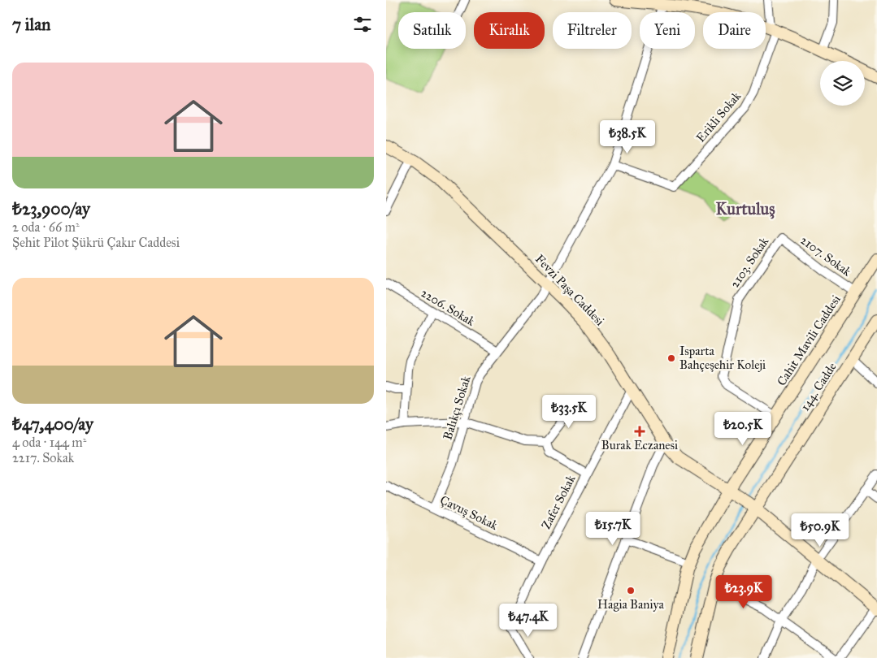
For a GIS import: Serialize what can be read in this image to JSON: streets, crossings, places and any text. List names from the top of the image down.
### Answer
{
  "streets": {
    "street": [
      "Erikli Sokak",
      "2107. Sokak",
      "2103. Sokak",
      "Fevzi Paşa Caddesi",
      "2206. Sokak",
      "Cahit Mavili Caddesi",
      "144. Cadde",
      "Balıkçı Sokak",
      "Zafer Sokak",
      "Çavuş Sokak"
    ]
  },
  "crossings": [
    ["Erikli Sokak", "Balıkçı Sokak"],
    ["2107. Sokak", "2103. Sokak"],
    ["2107. Sokak", "Cahit Mavili Caddesi"],
    ["2103. Sokak", "Cahit Mavili Caddesi"],
    ["Fevzi Paşa Caddesi", "Cahit Mavili Caddesi"],
    ["Fevzi Paşa Caddesi", "144. Cadde"],
    ["Fevzi Paşa Caddesi", "Balıkçı Sokak"],
    ["Fevzi Paşa Caddesi", "Zafer Sokak"],
    ["2206. Sokak", "Balıkçı Sokak"],
    ["Balıkçı Sokak", "Çavuş Sokak"],
    ["Zafer Sokak", "Çavuş Sokak"]
  ],
  "districts": ["Kurtuluş"],
  "places": {
    "other": ["Isparta Bahçeşehir Koleji", "Hagia Baniya"],
    "health": ["Burak Eczanesi"]
  },
  "page": {
    "heading": "7 ilan",
    "chip": [
      "Satılık",
      "Kiralık",
      "Filtreler",
      "Yeni",
      "Daire"
    ],
    "list": [
      {
        "name": "₺23,900/ay",
        "note": "2 oda · 66 m² · Şehit Pilot Şükrü Çakır Caddesi"
      },
      {
        "name": "₺47,400/ay",
        "note": "4 oda · 144 m² · 2217. Sokak"
      }
    ],
    "price": [
      "₺38.5K",
      "₺33.5K",
      "₺20.5K",
      "₺15.7K",
      "₺50.9K",
      "₺23.9K",
      "₺47.4K"
    ]
  }
}
